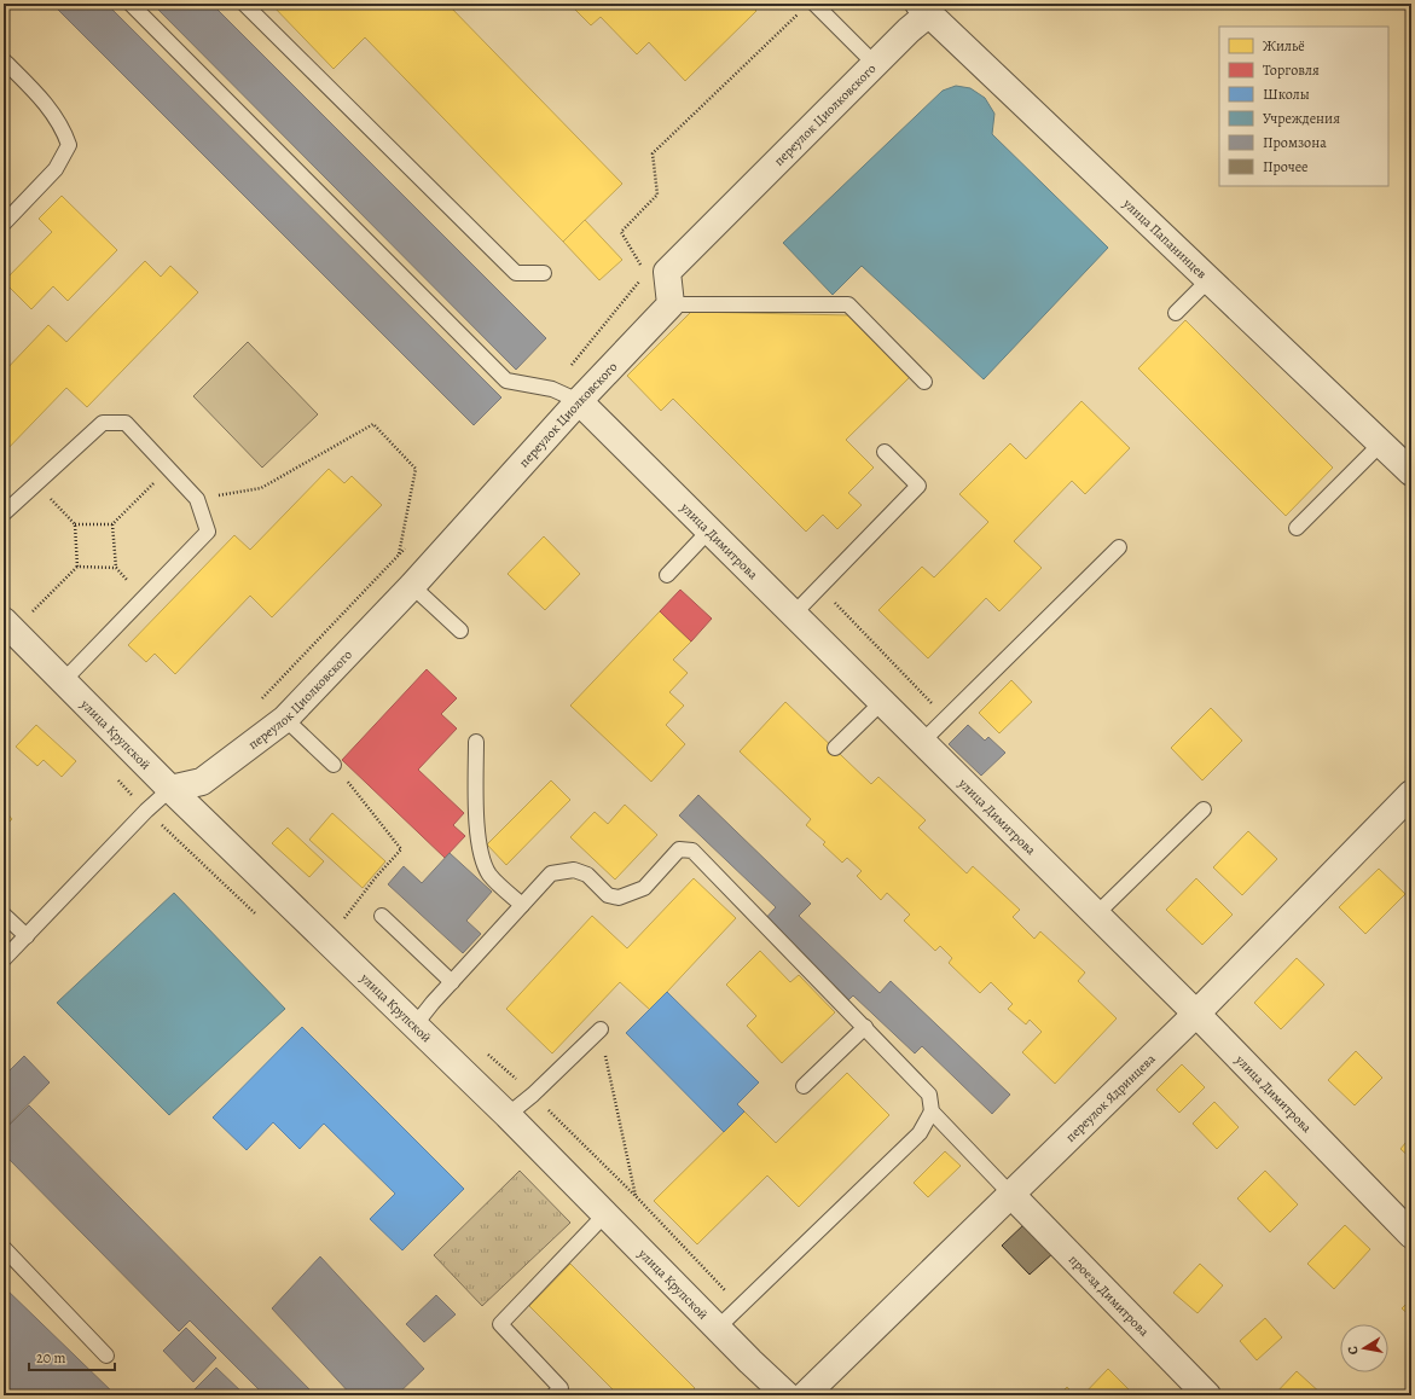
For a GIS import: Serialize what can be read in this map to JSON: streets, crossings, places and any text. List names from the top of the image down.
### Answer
{
  "streets": {
    "street": [
      "переулок Циолковского",
      "улица Папанинцев",
      "улица Димитрова",
      "улица Крупской",
      "переулок Ядринцева",
      "проезд Димитрова"
    ]
  },
  "crossings": [
    ["переулок Циолковского", "улица Папанинцев"],
    ["переулок Циолковского", "улица Димитрова"],
    ["переулок Циолковского", "улица Крупской"],
    ["улица Димитрова", "переулок Ядринцева"],
    ["переулок Ядринцева", "проезд Димитрова"]
  ],
  "legend": [
    "Жильё",
    "Торговля",
    "Школы",
    "Учреждения",
    "Промзона",
    "Прочее"
  ],
  "scale_bar": "20 m",
  "north": "left"
}
